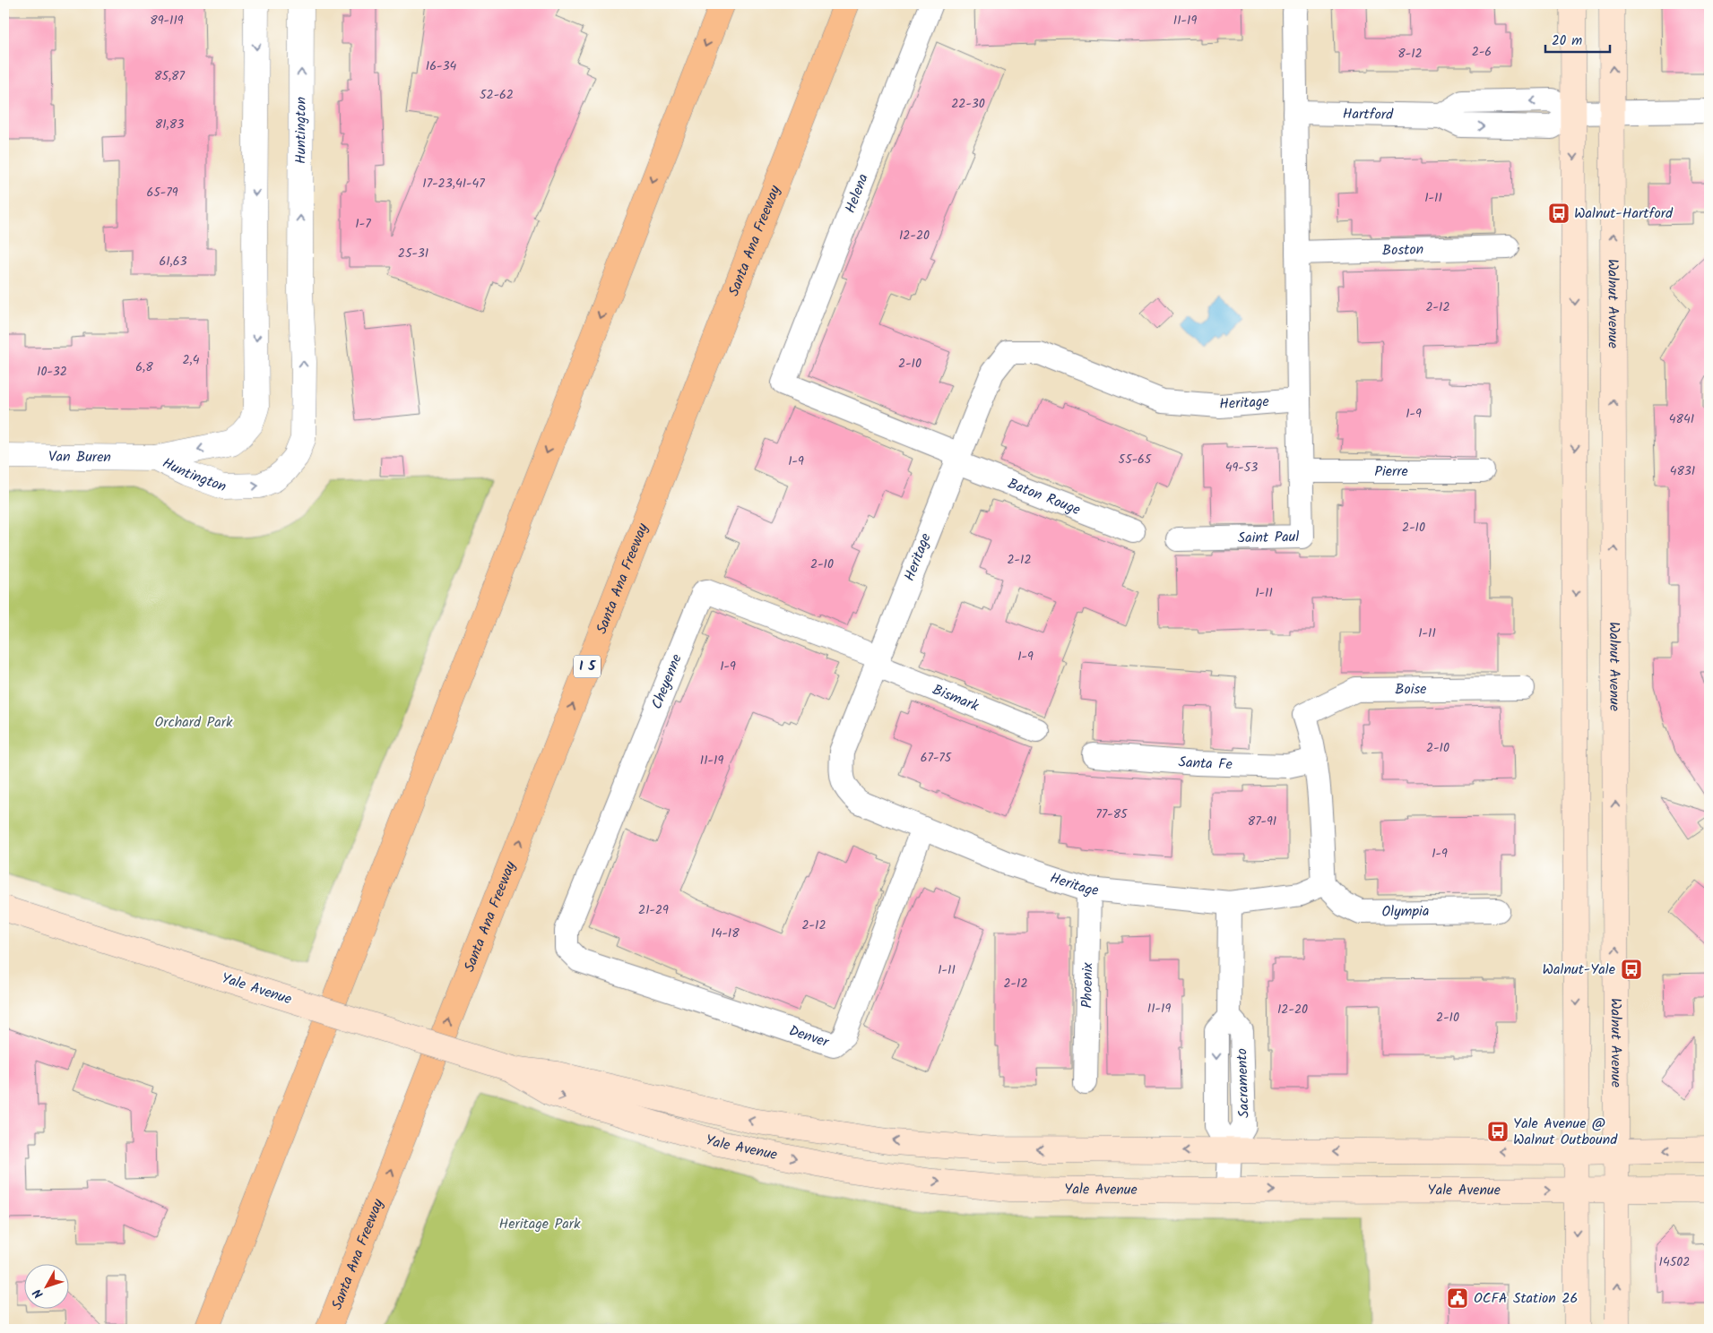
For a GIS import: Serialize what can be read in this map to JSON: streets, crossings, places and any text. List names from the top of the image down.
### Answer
{
  "streets": {
    "highway": ["Santa Ana Freeway", "I 5"],
    "main road": ["Walnut Avenue", "Yale Avenue"],
    "street": [
      "Hartford",
      "Huntington",
      "Helena",
      "Boston",
      "Heritage",
      "Van Buren",
      "Pierre",
      "Baton Rouge",
      "Saint Paul",
      "Cheyenne",
      "Boise",
      "Bismark",
      "Santa Fe",
      "Olympia",
      "Phoenix",
      "Denver",
      "Sacramento"
    ]
  },
  "crossings": [
    ["Huntington", "Van Buren"],
    ["Helena", "Baton Rouge"],
    ["Walnut Avenue", "Yale Avenue"],
    ["Heritage", "Baton Rouge"],
    ["Heritage", "Saint Paul"],
    ["Heritage", "Cheyenne"],
    ["Heritage", "Bismark"],
    ["Heritage", "Olympia"],
    ["Heritage", "Phoenix"],
    ["Heritage", "Denver"],
    ["Heritage", "Sacramento"],
    ["Pierre", "Saint Paul"],
    ["Cheyenne", "Bismark"],
    ["Cheyenne", "Denver"],
    ["Boise", "Santa Fe"],
    ["Yale Avenue", "Sacramento"]
  ],
  "parks": ["Orchard Park", "Heritage Park"],
  "places": {
    "bus stop": ["Walnut-Hartford", "Walnut-Yale", "Yale Avenue @ Walnut Outbound"],
    "public building": ["OCFA Station 26"]
  },
  "house_numbers": [
    "89-119",
    "11-19",
    "2-6",
    "8-12",
    "16-34",
    "85,87",
    "52-62",
    "22-30",
    "81,83",
    "17-23,41-47",
    "65-79",
    "1-11",
    "1-7",
    "12-20",
    "25-31",
    "61,63",
    "2-12",
    "2,4",
    "2-10",
    "6,8",
    "10-32",
    "1-9",
    "4841",
    "55-65",
    "1-9",
    "49-53",
    "4831",
    "2-10",
    "2-12",
    "2-10",
    "1-11",
    "1-11",
    "1-9",
    "1-9",
    "2-10",
    "67-75",
    "11-19",
    "77-85",
    "87-91",
    "1-9",
    "21-29",
    "2-12",
    "14-18",
    "1-11",
    "2-12",
    "11-19",
    "12-20",
    "2-10",
    "14502"
  ],
  "scale_bar": "20 m",
  "north": "bottom left"
}
